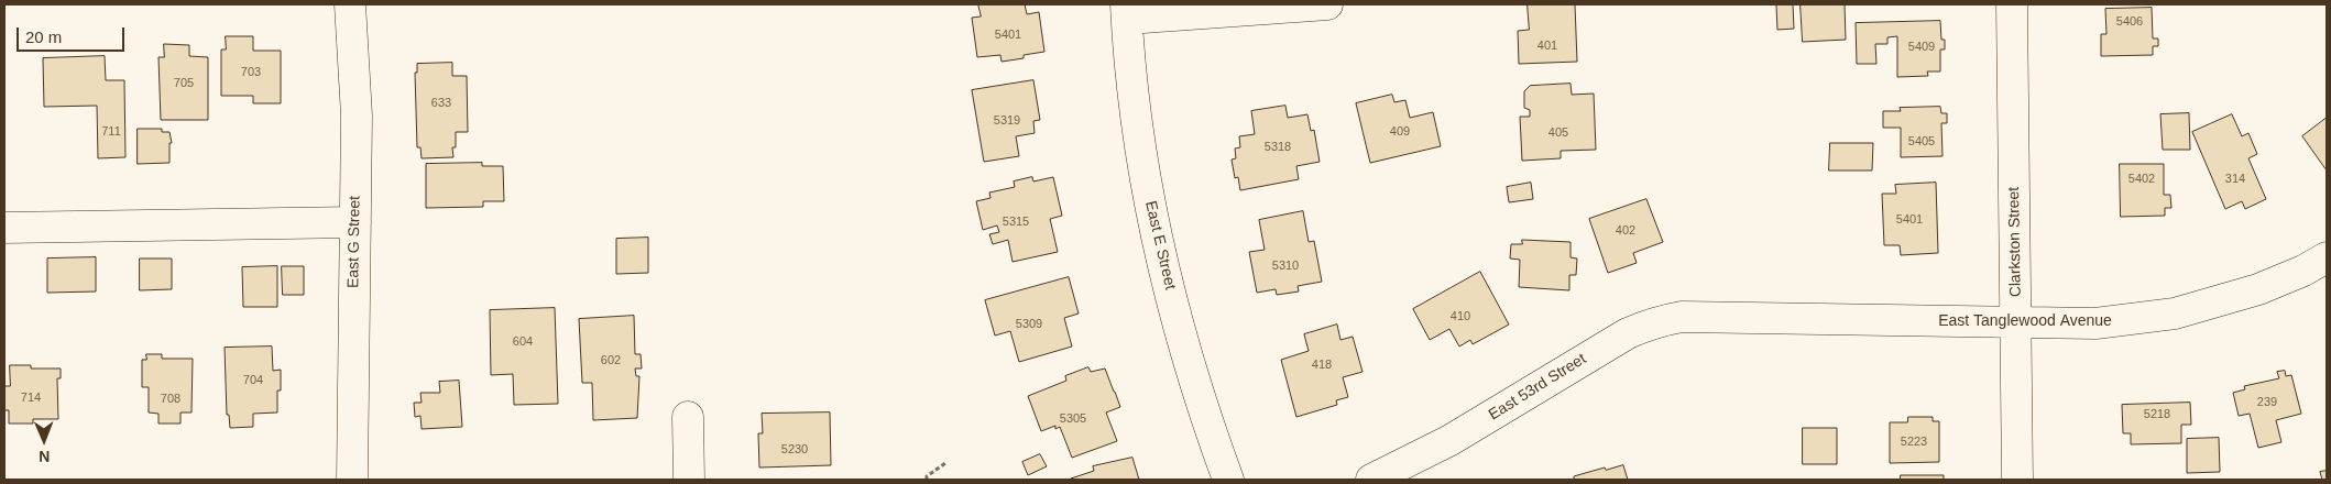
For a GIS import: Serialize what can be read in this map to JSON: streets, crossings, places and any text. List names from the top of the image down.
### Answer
{
  "streets": {
    "street": [
      "East G Street",
      "Clarkston Street",
      "East E Street",
      "East Tanglewood Avenue",
      "East 53rd Street"
    ]
  },
  "crossings": [
    ["Clarkston Street", "East Tanglewood Avenue"],
    ["East Tanglewood Avenue", "East 53rd Street"]
  ],
  "house_numbers": [
    "5406",
    "5401",
    "401",
    "5409",
    "703",
    "705",
    "633",
    "5319",
    "711",
    "409",
    "405",
    "5405",
    "5318",
    "5402",
    "314",
    "5401",
    "5315",
    "402",
    "5310",
    "410",
    "5309",
    "604",
    "602",
    "418",
    "704",
    "714",
    "708",
    "239",
    "5218",
    "5305",
    "5223",
    "5230"
  ],
  "scale_bar": "20 m",
  "north": "bottom"
}
